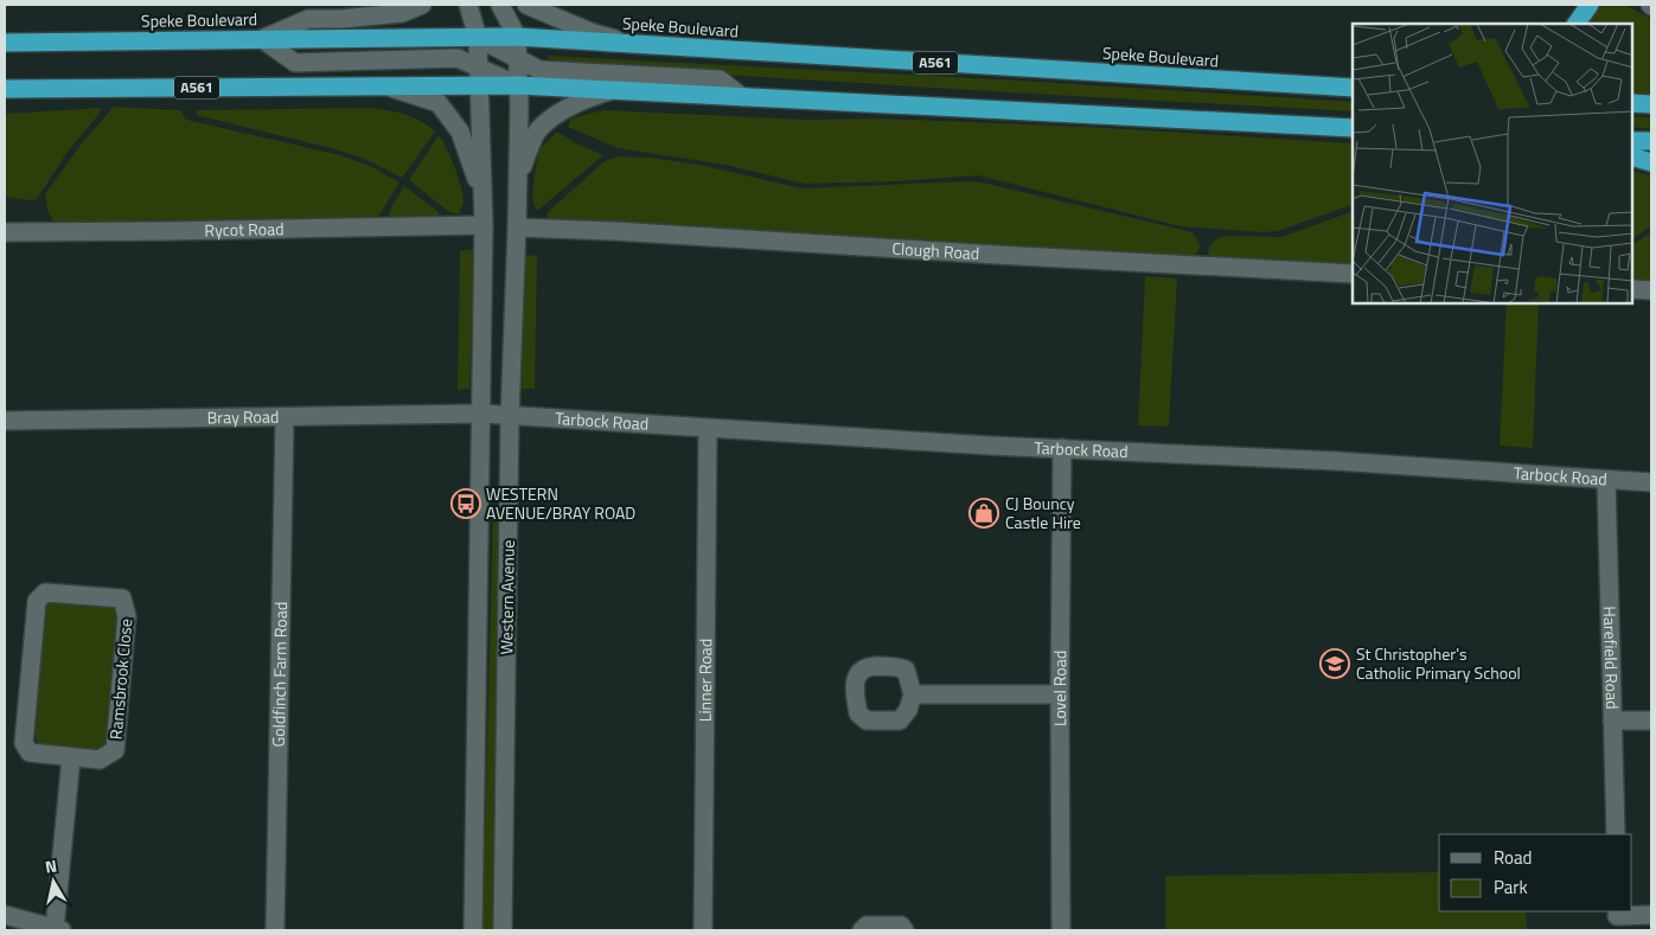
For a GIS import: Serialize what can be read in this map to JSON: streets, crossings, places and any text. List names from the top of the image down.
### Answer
{
  "streets": {
    "highway": ["Speke Boulevard", "A561"],
    "street": [
      "Rycot Road",
      "Clough Road",
      "Bray Road",
      "Tarbock Road",
      "Western Avenue",
      "Harefield Road",
      "Goldfinch Farm Road",
      "Ramsbrook Close",
      "Linner Road",
      "Lovel Road"
    ]
  },
  "crossings": [
    ["Speke Boulevard", "A561"],
    ["Speke Boulevard", "Western Avenue"],
    ["A561", "Western Avenue"],
    ["Rycot Road", "Western Avenue"],
    ["Clough Road", "Western Avenue"],
    ["Bray Road", "Tarbock Road"],
    ["Bray Road", "Western Avenue"],
    ["Bray Road", "Goldfinch Farm Road"],
    ["Tarbock Road", "Western Avenue"],
    ["Tarbock Road", "Harefield Road"],
    ["Tarbock Road", "Linner Road"],
    ["Tarbock Road", "Lovel Road"]
  ],
  "places": {
    "bus stop": ["WESTERN AVENUE/BRAY ROAD"],
    "shop": ["CJ Bouncy Castle Hire"],
    "school or university": ["St Christopher's Catholic Primary School"]
  },
  "legend": ["Road", "Park"],
  "north": "top"
}
